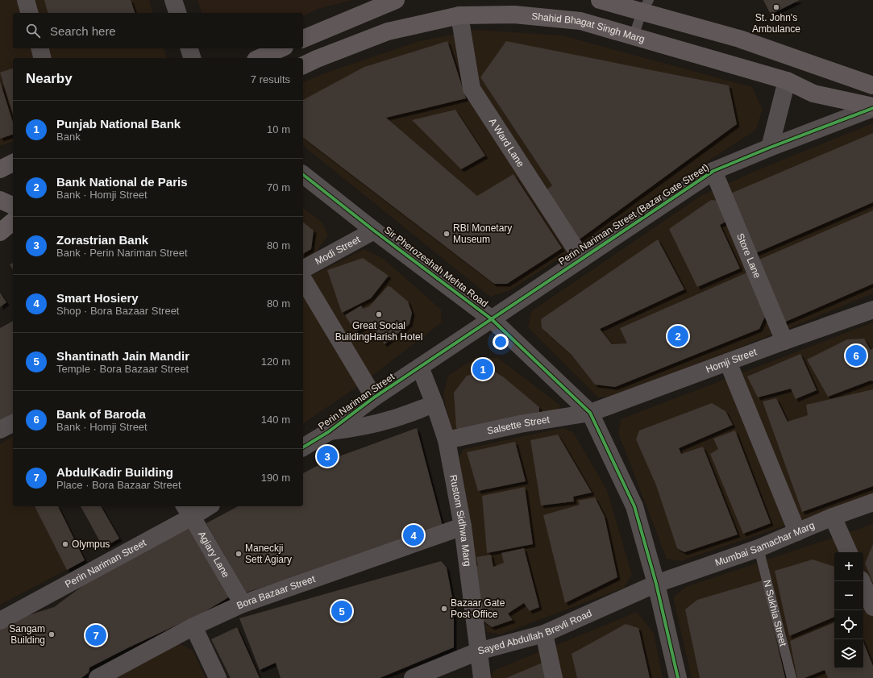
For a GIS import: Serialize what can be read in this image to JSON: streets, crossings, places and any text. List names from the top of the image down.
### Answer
{
  "streets": {
    "main road": ["Shahid Bhagat Singh Marg"],
    "street": [
      "A Ward Lane",
      "Perin Nariman Street (Bazar Gate Street)",
      "Modi Street",
      "Store Lane",
      "Sir Pherozeshah Mehta Road",
      "Homji Street",
      "Perin Nariman Street",
      "Salsette Street",
      "Rustom Sidhwa Marg",
      "Mumbai Samachar Marg",
      "Agiary Lane",
      "Bora Bazaar Street",
      "Sayed Abdullah Brevli Road"
    ],
    "lane": ["N Sukhia Street"]
  },
  "crossings": [
    ["Shahid Bhagat Singh Marg", "A Ward Lane"],
    ["Shahid Bhagat Singh Marg", "Perin Nariman Street (Bazar Gate Street)"],
    ["A Ward Lane", "Perin Nariman Street (Bazar Gate Street)"],
    ["Perin Nariman Street (Bazar Gate Street)", "Store Lane"],
    ["Perin Nariman Street (Bazar Gate Street)", "Sir Pherozeshah Mehta Road"],
    ["Perin Nariman Street (Bazar Gate Street)", "Perin Nariman Street"],
    ["Perin Nariman Street (Bazar Gate Street)", "Rustom Sidhwa Marg"],
    ["Modi Street", "Sir Pherozeshah Mehta Road"],
    ["Store Lane", "Homji Street"],
    ["Sir Pherozeshah Mehta Road", "Homji Street"],
    ["Sir Pherozeshah Mehta Road", "Salsette Street"],
    ["Sir Pherozeshah Mehta Road", "Mumbai Samachar Marg"],
    ["Sir Pherozeshah Mehta Road", "Sayed Abdullah Brevli Road"],
    ["Homji Street", "Salsette Street"],
    ["Perin Nariman Street", "Rustom Sidhwa Marg"],
    ["Perin Nariman Street", "Agiary Lane"],
    ["Salsette Street", "Rustom Sidhwa Marg"],
    ["Rustom Sidhwa Marg", "Bora Bazaar Street"],
    ["Rustom Sidhwa Marg", "Sayed Abdullah Brevli Road"],
    ["Mumbai Samachar Marg", "N Sukhia Street"],
    ["Mumbai Samachar Marg", "Sayed Abdullah Brevli Road"],
    ["Agiary Lane", "Bora Bazaar Street"]
  ],
  "places": [
    "St. John's Ambulance",
    "RBI Monetary Museum",
    "Great Social BuildingHarish Hotel",
    "Olympus",
    "Maneckji Sett Agiary",
    "Bazaar Gate Post Office",
    "Sangam Building"
  ],
  "page": {
    "search": "Search here",
    "heading": ["Nearby", "7 results"],
    "list": [
      {
        "mark": "1",
        "name": "Punjab National Bank",
        "note": "Bank",
        "value": "10 m"
      },
      {
        "mark": "2",
        "name": "Bank National de Paris",
        "note": "Bank · Homji Street",
        "value": "70 m"
      },
      {
        "mark": "3",
        "name": "Zorastrian Bank",
        "note": "Bank · Perin Nariman Street",
        "value": "80 m"
      },
      {
        "mark": "4",
        "name": "Smart Hosiery",
        "note": "Shop · Bora Bazaar Street",
        "value": "80 m"
      },
      {
        "mark": "5",
        "name": "Shantinath Jain Mandir",
        "note": "Temple · Bora Bazaar Street",
        "value": "120 m"
      },
      {
        "mark": "6",
        "name": "Bank of Baroda",
        "note": "Bank · Homji Street",
        "value": "140 m"
      },
      {
        "mark": "7",
        "name": "AbdulKadir Building",
        "note": "Place · Bora Bazaar Street",
        "value": "190 m"
      }
    ],
    "pins": [
      "2",
      "6",
      "1",
      "3",
      "4",
      "5",
      "7"
    ],
    "map_buttons": ["+", "−"]
  }
}
